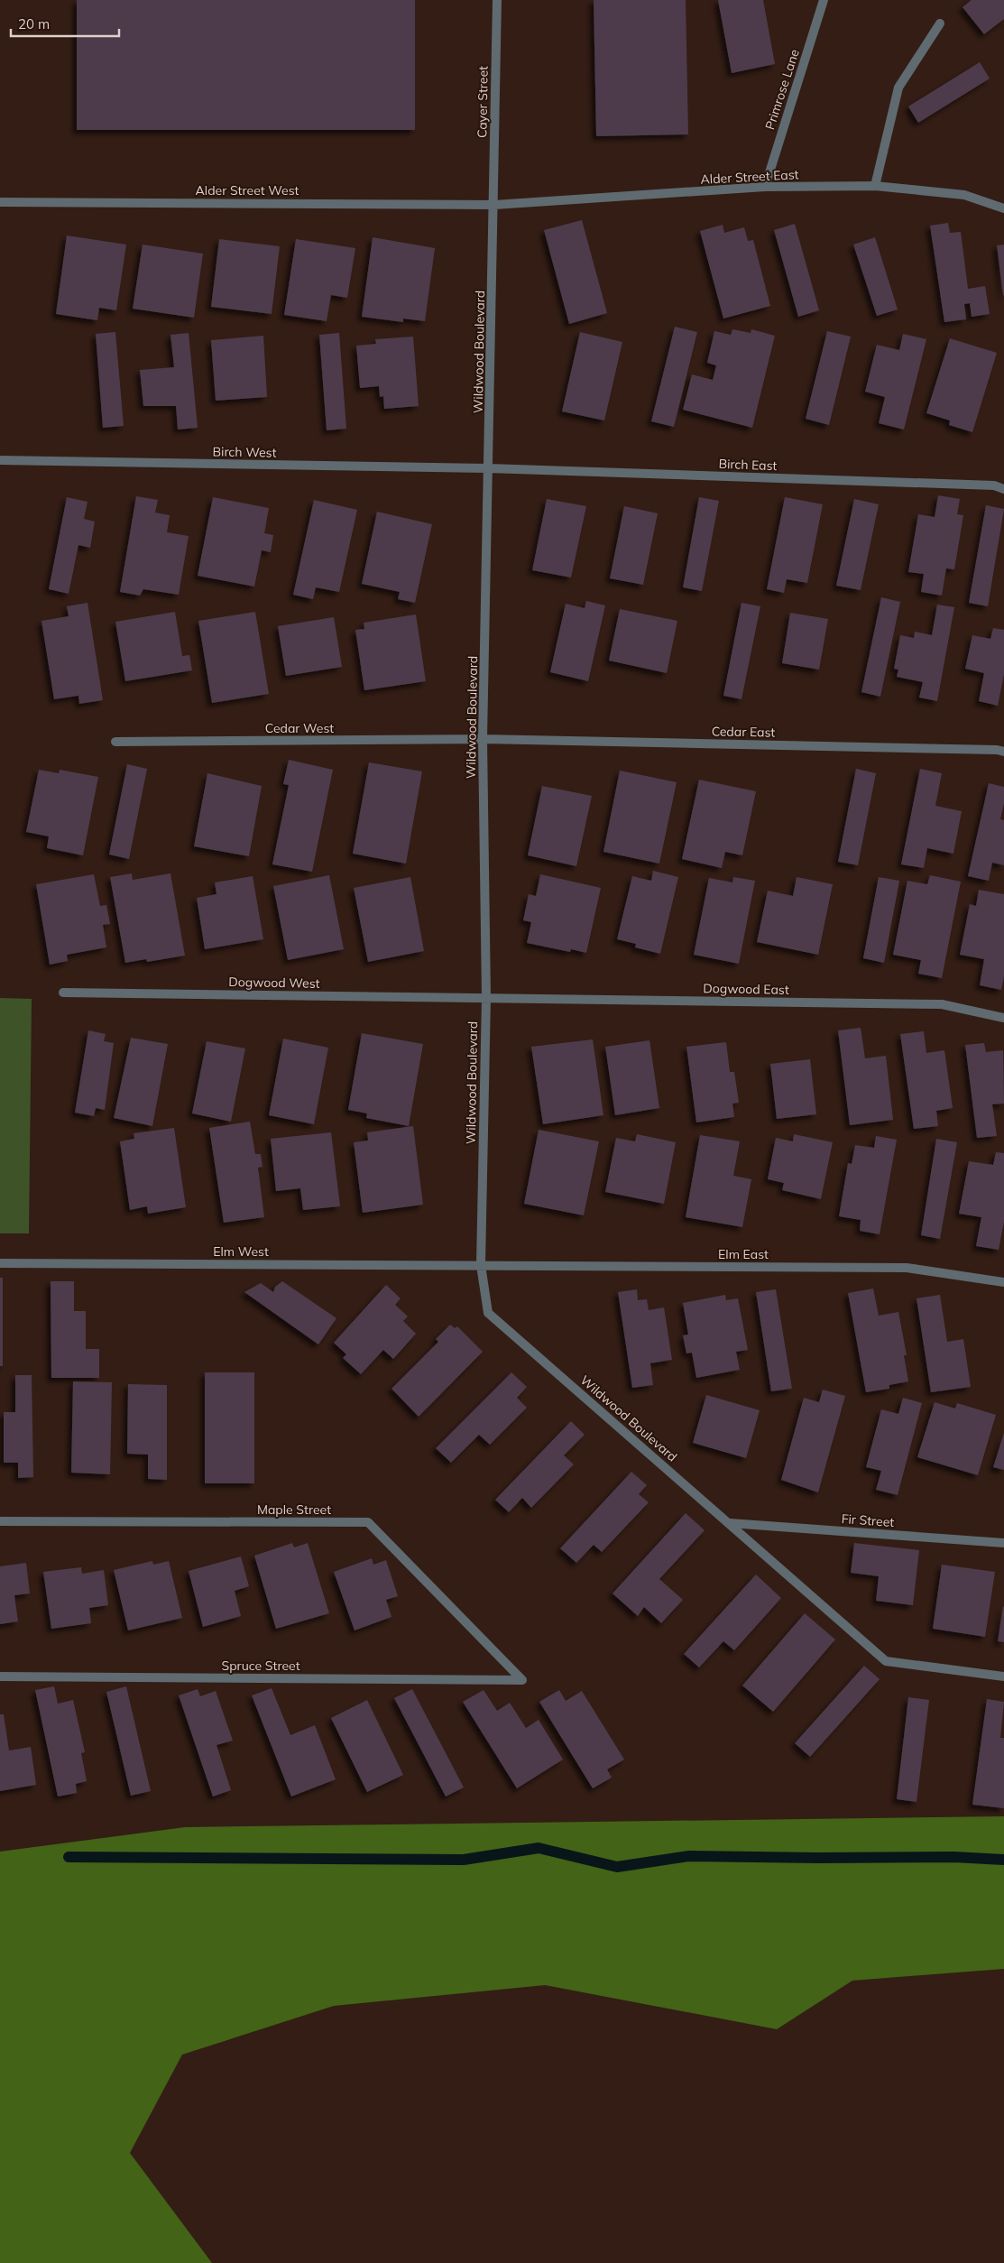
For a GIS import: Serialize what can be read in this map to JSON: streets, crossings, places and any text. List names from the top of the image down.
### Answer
{
  "streets": {
    "street": [
      "Primrose Lane",
      "Cayer Street",
      "Alder Street East",
      "Alder Street West",
      "Wildwood Boulevard",
      "Birch West",
      "Birch East",
      "Cedar West",
      "Cedar East",
      "Dogwood West",
      "Dogwood East",
      "Elm West",
      "Elm East",
      "Maple Street",
      "Fir Street",
      "Spruce Street"
    ]
  },
  "crossings": [
    ["Primrose Lane", "Alder Street East"],
    ["Cayer Street", "Alder Street East"],
    ["Cayer Street", "Alder Street West"],
    ["Cayer Street", "Wildwood Boulevard"],
    ["Alder Street East", "Alder Street West"],
    ["Alder Street East", "Wildwood Boulevard"],
    ["Alder Street West", "Wildwood Boulevard"],
    ["Wildwood Boulevard", "Birch West"],
    ["Wildwood Boulevard", "Birch East"],
    ["Wildwood Boulevard", "Cedar West"],
    ["Wildwood Boulevard", "Cedar East"],
    ["Wildwood Boulevard", "Dogwood West"],
    ["Wildwood Boulevard", "Dogwood East"],
    ["Wildwood Boulevard", "Elm West"],
    ["Wildwood Boulevard", "Elm East"],
    ["Wildwood Boulevard", "Fir Street"],
    ["Birch West", "Birch East"],
    ["Cedar West", "Cedar East"],
    ["Dogwood West", "Dogwood East"],
    ["Elm West", "Elm East"],
    ["Maple Street", "Spruce Street"]
  ],
  "scale_bar": "20 m"
}
